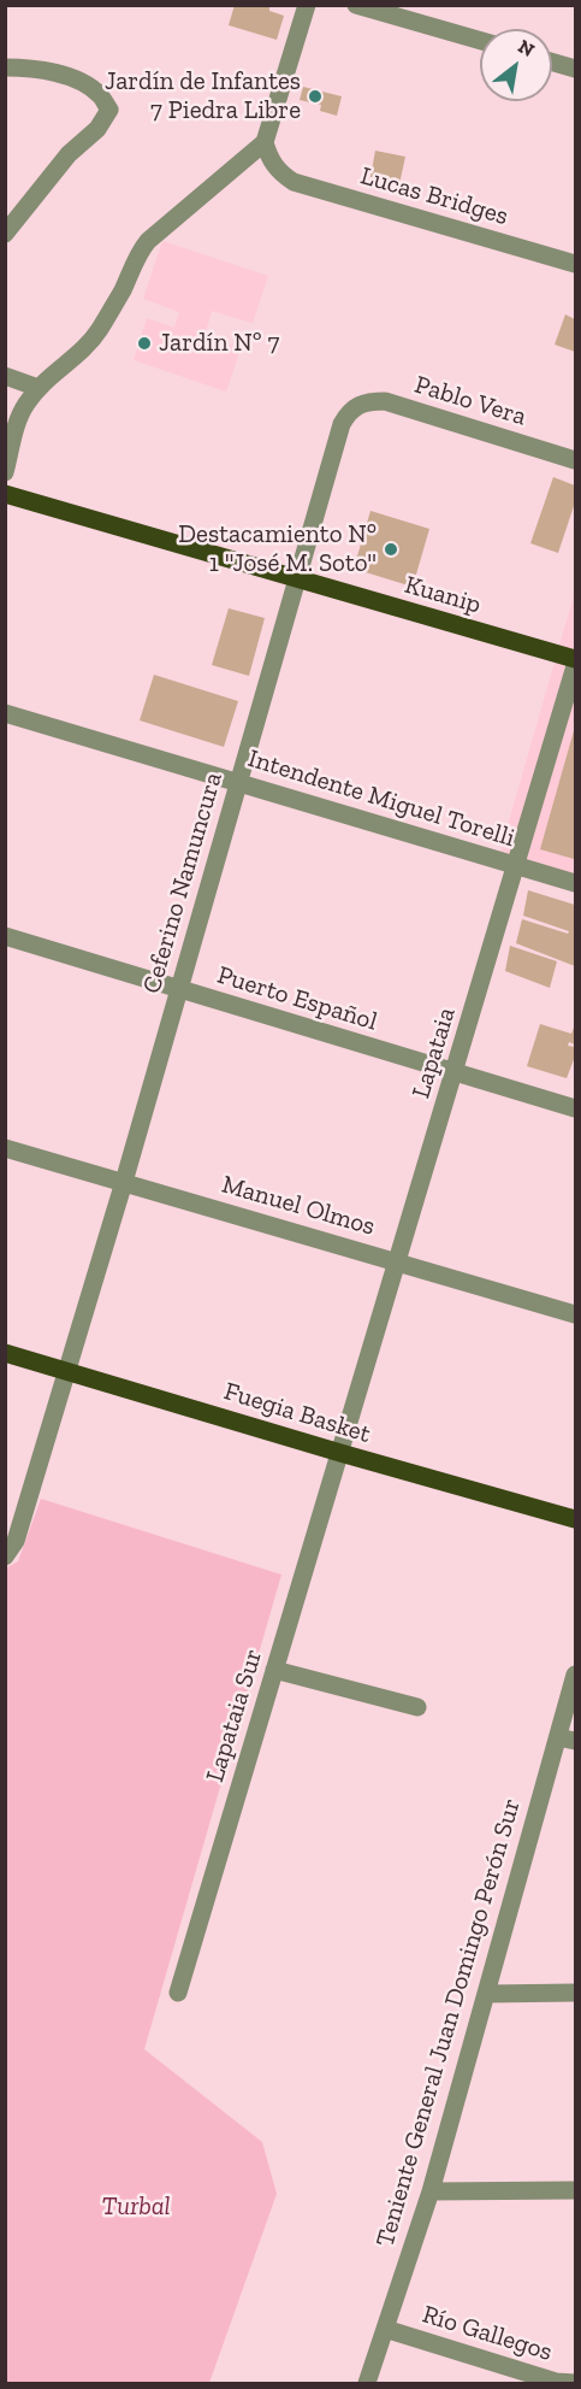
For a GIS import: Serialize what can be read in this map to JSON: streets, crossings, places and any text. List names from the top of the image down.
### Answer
{
  "streets": {
    "main road": ["Kuanip", "Fuegia Basket"],
    "street": [
      "Lucas Bridges",
      "Pablo Vera",
      "Intendente Miguel Torelli",
      "Ceferino Namuncura",
      "Puerto Español",
      "Lapataia",
      "Manuel Olmos",
      "Lapataia Sur",
      "Teniente General Juan Domingo Perón Sur",
      "Río Gallegos"
    ]
  },
  "crossings": [
    ["Pablo Vera", "Ceferino Namuncura"],
    ["Kuanip", "Ceferino Namuncura"],
    ["Intendente Miguel Torelli", "Ceferino Namuncura"],
    ["Intendente Miguel Torelli", "Lapataia"],
    ["Ceferino Namuncura", "Puerto Español"],
    ["Ceferino Namuncura", "Manuel Olmos"],
    ["Ceferino Namuncura", "Fuegia Basket"],
    ["Puerto Español", "Lapataia"],
    ["Lapataia", "Manuel Olmos"],
    ["Lapataia", "Fuegia Basket"],
    ["Lapataia", "Lapataia Sur"],
    ["Fuegia Basket", "Lapataia Sur"],
    ["Teniente General Juan Domingo Perón Sur", "Río Gallegos"]
  ],
  "parks": ["Turbal"],
  "places": ["Jardín de Infantes 7 Piedra Libre", "Jardín Nº 7", "Destacamiento N° 1 \"José M. Soto\""],
  "north": "top right"
}
